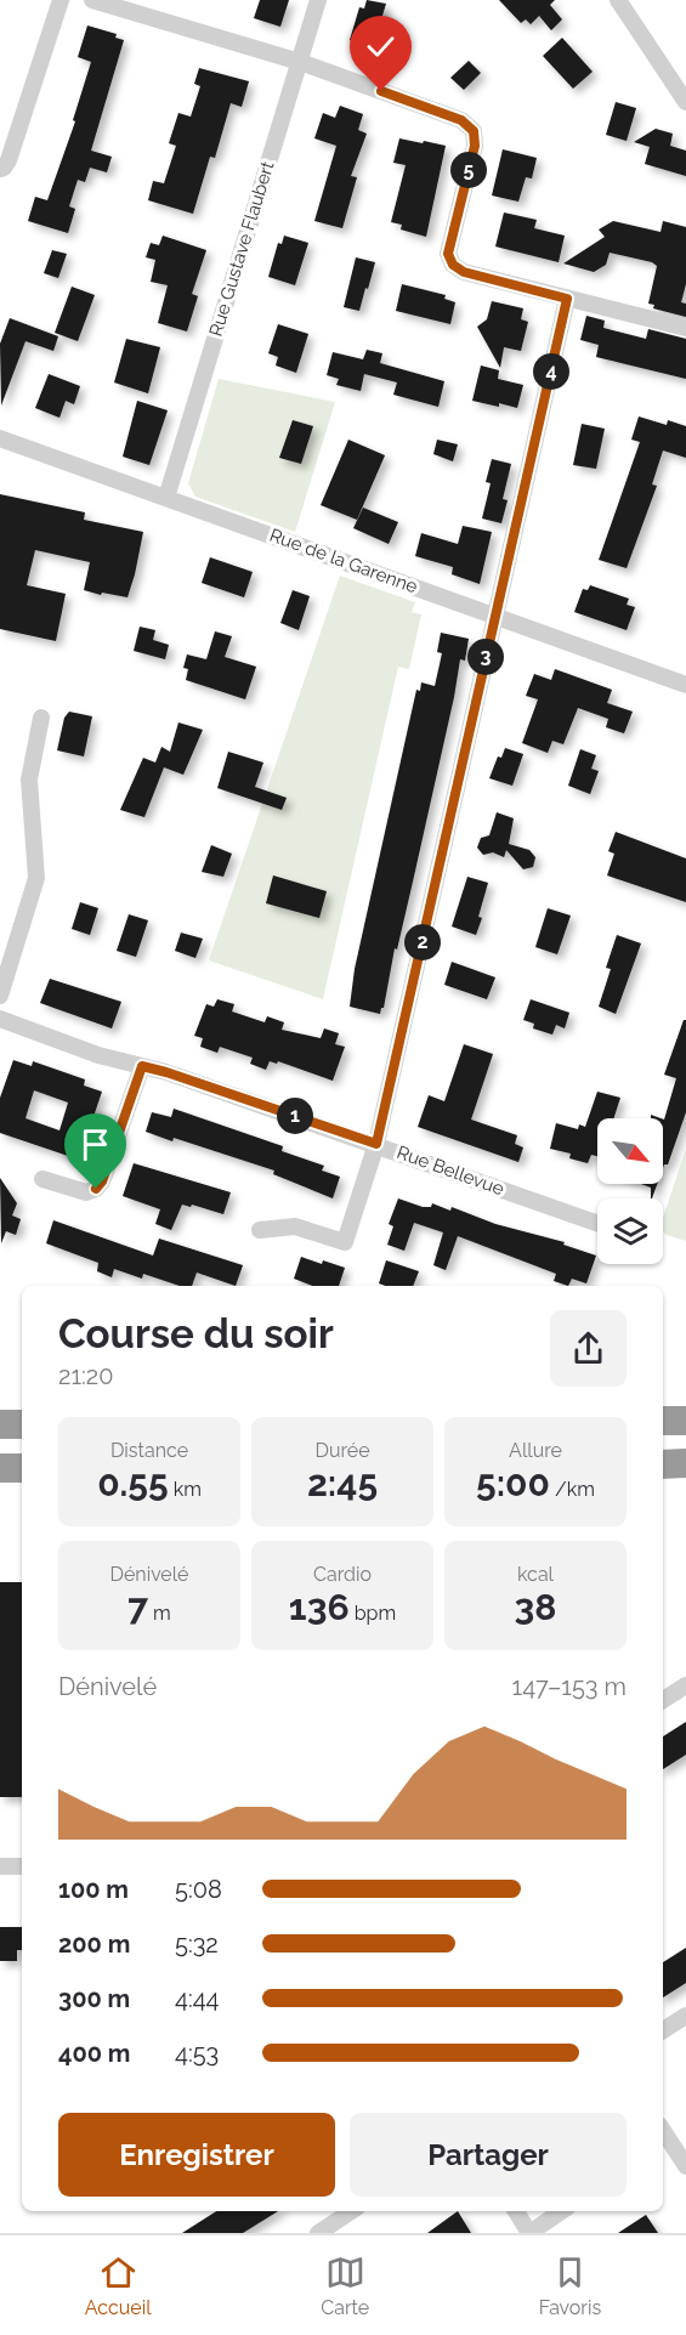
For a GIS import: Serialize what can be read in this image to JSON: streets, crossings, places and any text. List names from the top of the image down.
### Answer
{
  "streets": {
    "street": ["Rue Gustave Flaubert", "Rue de la Garenne", "Rue Bellevue"]
  },
  "crossings": [
    ["Rue Gustave Flaubert", "Rue de la Garenne"]
  ],
  "north": "bottom right",
  "page": {
    "pins": [
      "5",
      "4",
      "3",
      "2",
      "1"
    ],
    "heading": ["Course du soir", "21:20"],
    "stats": [
      ["Distance", "0.55 km"],
      ["Durée", "2:45"],
      ["Allure", "5:00 /km"],
      ["Dénivelé", "7 m"],
      ["Cardio", "136 bpm"],
      ["kcal", "38"]
    ],
    "chart": ["Dénivelé", "147–153 m"],
    "list": [
      {
        "name": "100 m",
        "note": "5:08"
      },
      {
        "name": "200 m",
        "note": "5:32"
      },
      {
        "name": "300 m",
        "note": "4:44"
      },
      {
        "name": "400 m",
        "note": "4:53"
      }
    ],
    "buttons": ["Enregistrer", "Partager"],
    "tabs": ["Accueil", "Carte", "Favoris"]
  }
}
